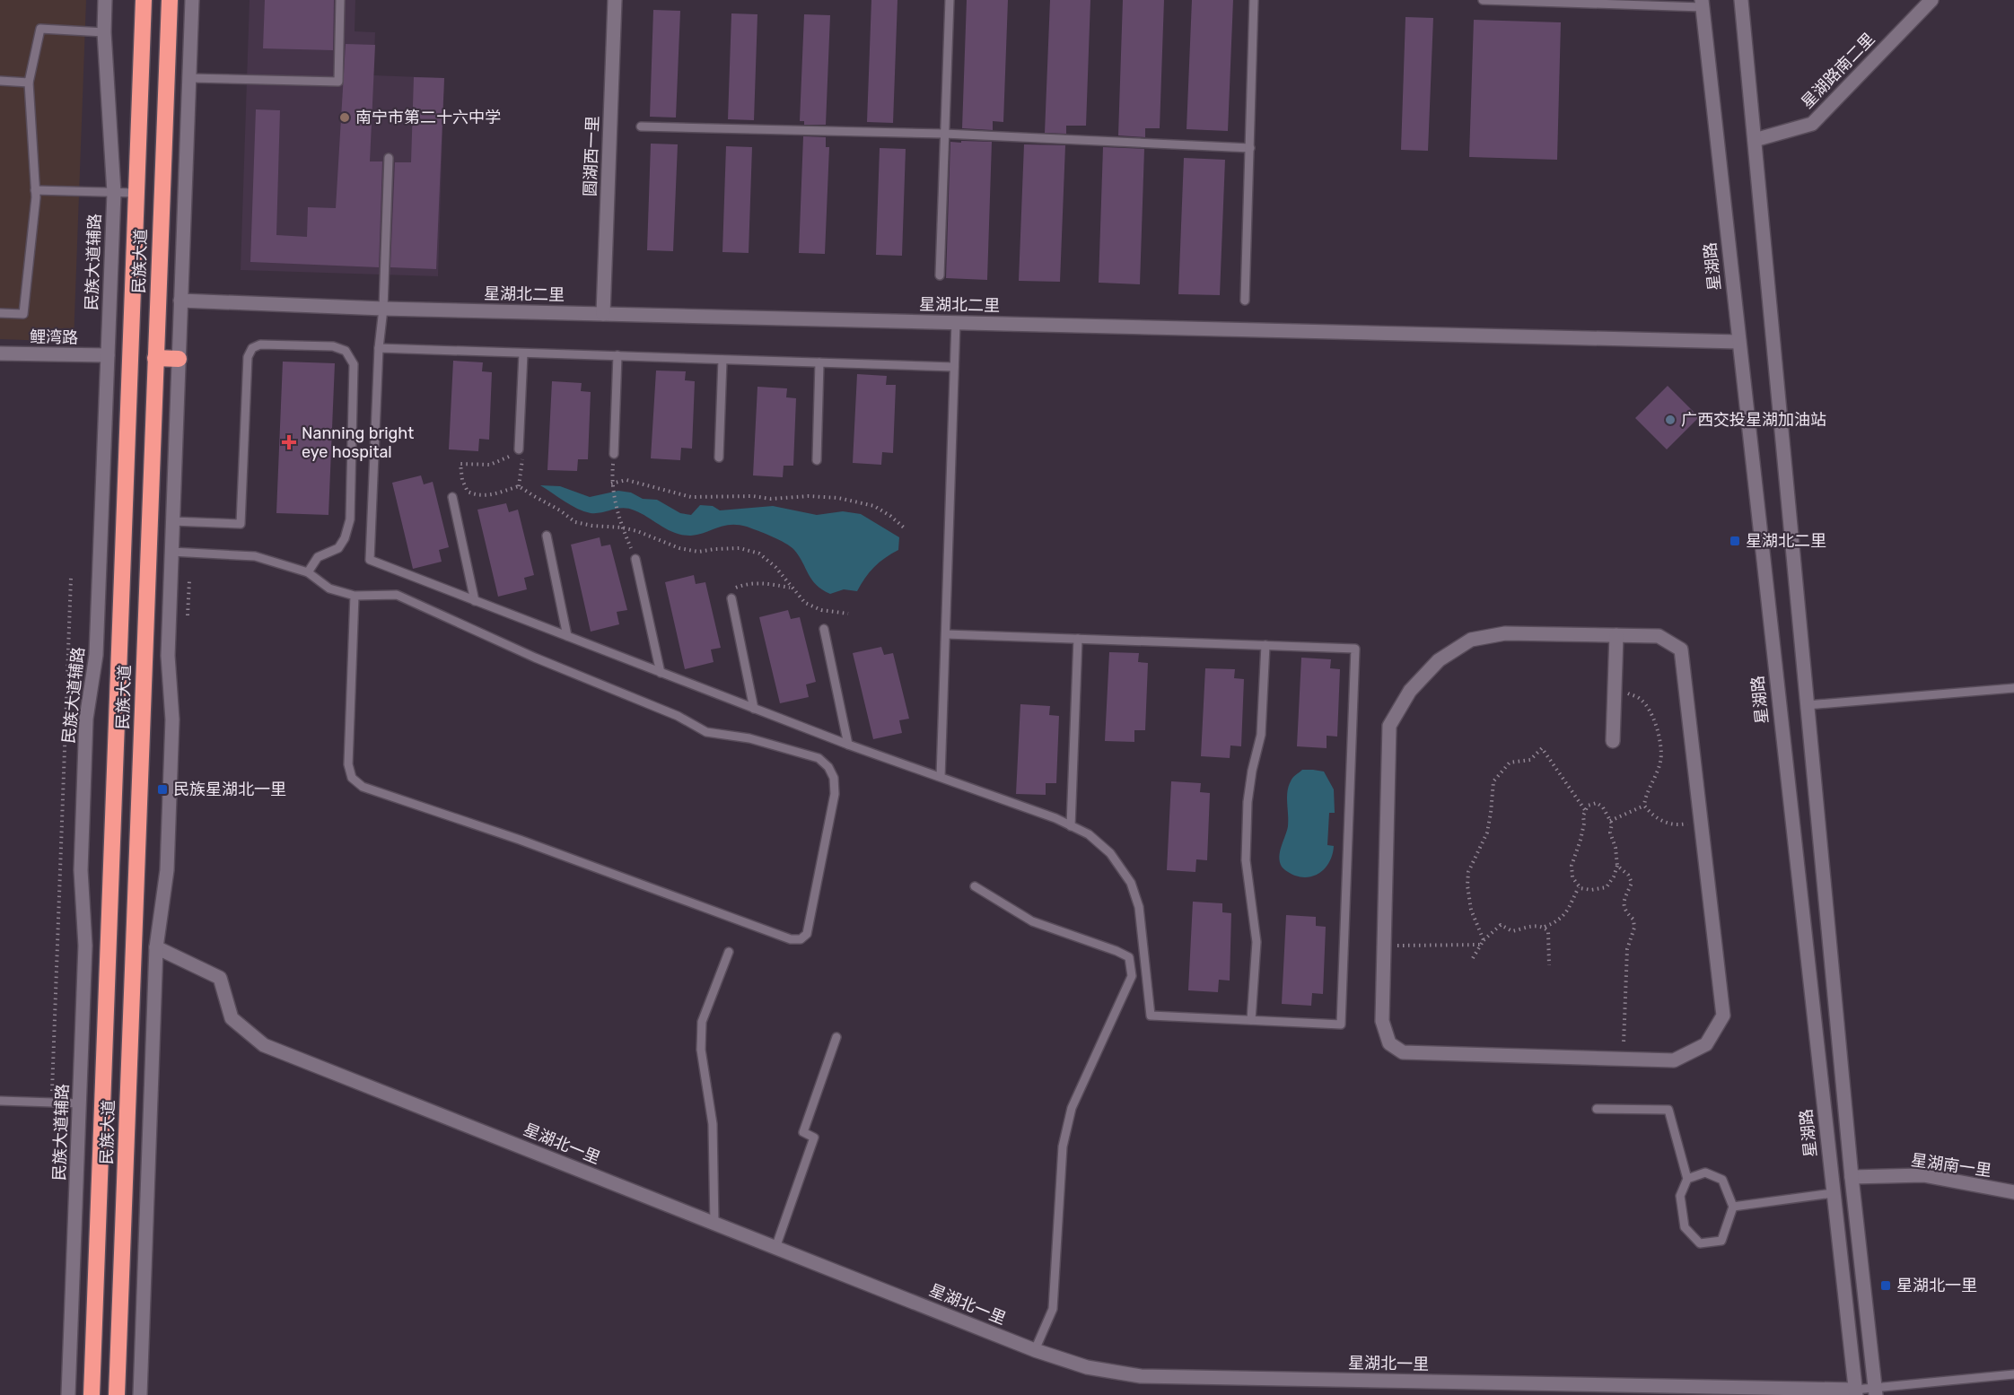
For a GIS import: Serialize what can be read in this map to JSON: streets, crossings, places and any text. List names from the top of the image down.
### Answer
{
  "streets": {
    "highway": ["民族大道"],
    "street": [
      "星湖路南二里",
      "圆湖西一里",
      "民族大道辅路",
      "星湖路",
      "星湖北二里",
      "鲤湾路",
      "星湖北一里",
      "星湖南一里"
    ]
  },
  "crossings": [
    ["圆湖西一里", "星湖北二里"],
    ["民族大道辅路", "鲤湾路"],
    ["星湖路", "星湖北二里"],
    ["星湖路", "星湖北一里"]
  ],
  "places": {
    "other": ["南宁市第二十六中学", "广西交投星湖加油站"],
    "health": ["Nanning bright eye hospital"],
    "transit": ["星湖北二里", "民族星湖北一里", "星湖北一里"]
  }
}
